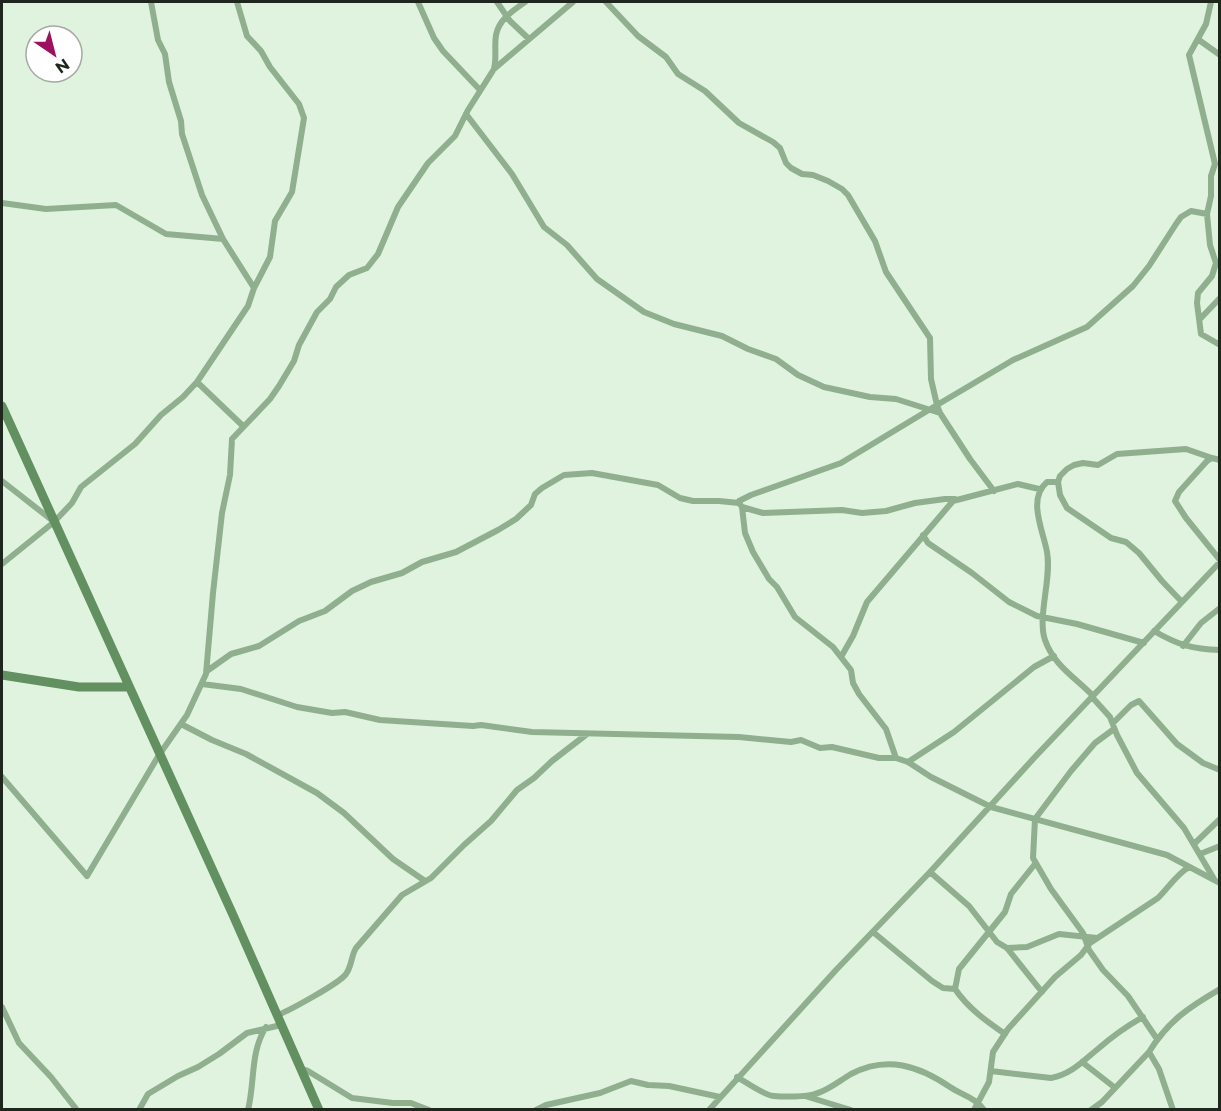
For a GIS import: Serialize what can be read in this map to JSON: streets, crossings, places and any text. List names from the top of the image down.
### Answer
{
  "north": "bottom right"
}
